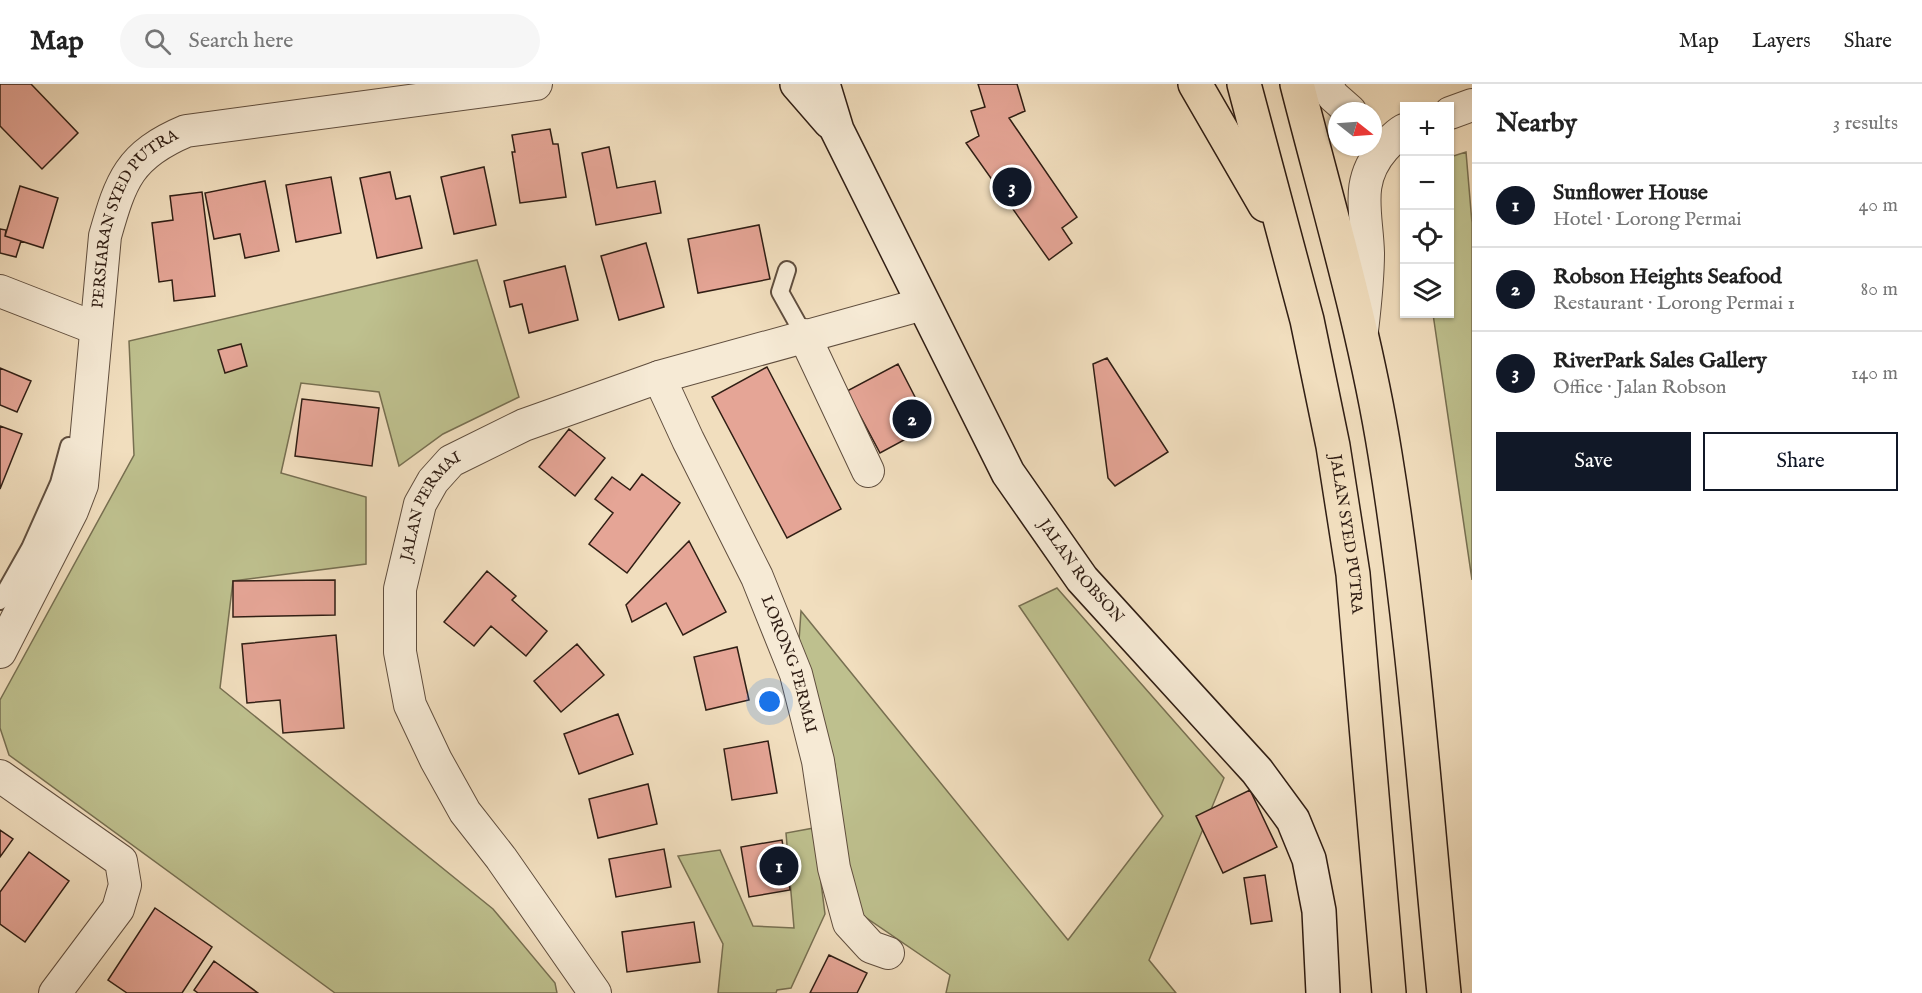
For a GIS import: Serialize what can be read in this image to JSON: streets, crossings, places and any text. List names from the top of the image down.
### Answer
{
  "streets": {
    "main road": ["JALAN SYED PUTRA", "JALAN ROBSON"],
    "street": ["PERSIARAN SYED PUTRA", "JALAN PERMAI", "LORONG PERMAI"]
  },
  "crossings": [
    ["JALAN PERMAI", "JALAN ROBSON"],
    ["JALAN PERMAI", "LORONG PERMAI"]
  ],
  "north": "right",
  "page": {
    "header": "Map",
    "search": "Search here",
    "nav": ["Map", "Layers", "Share"],
    "heading": ["Nearby", "3 results"],
    "map_buttons": ["+", "−"],
    "list": [
      {
        "mark": "1",
        "name": "Sunflower House",
        "note": "Hotel · Lorong Permai",
        "value": "40 m"
      },
      {
        "mark": "2",
        "name": "Robson Heights Seafood",
        "note": "Restaurant · Lorong Permai 1",
        "value": "80 m"
      },
      {
        "mark": "3",
        "name": "RiverPark Sales Gallery",
        "note": "Office · Jalan Robson",
        "value": "140 m"
      }
    ],
    "pins": ["3", "2", "1"],
    "buttons": ["Save", "Share"]
  }
}
